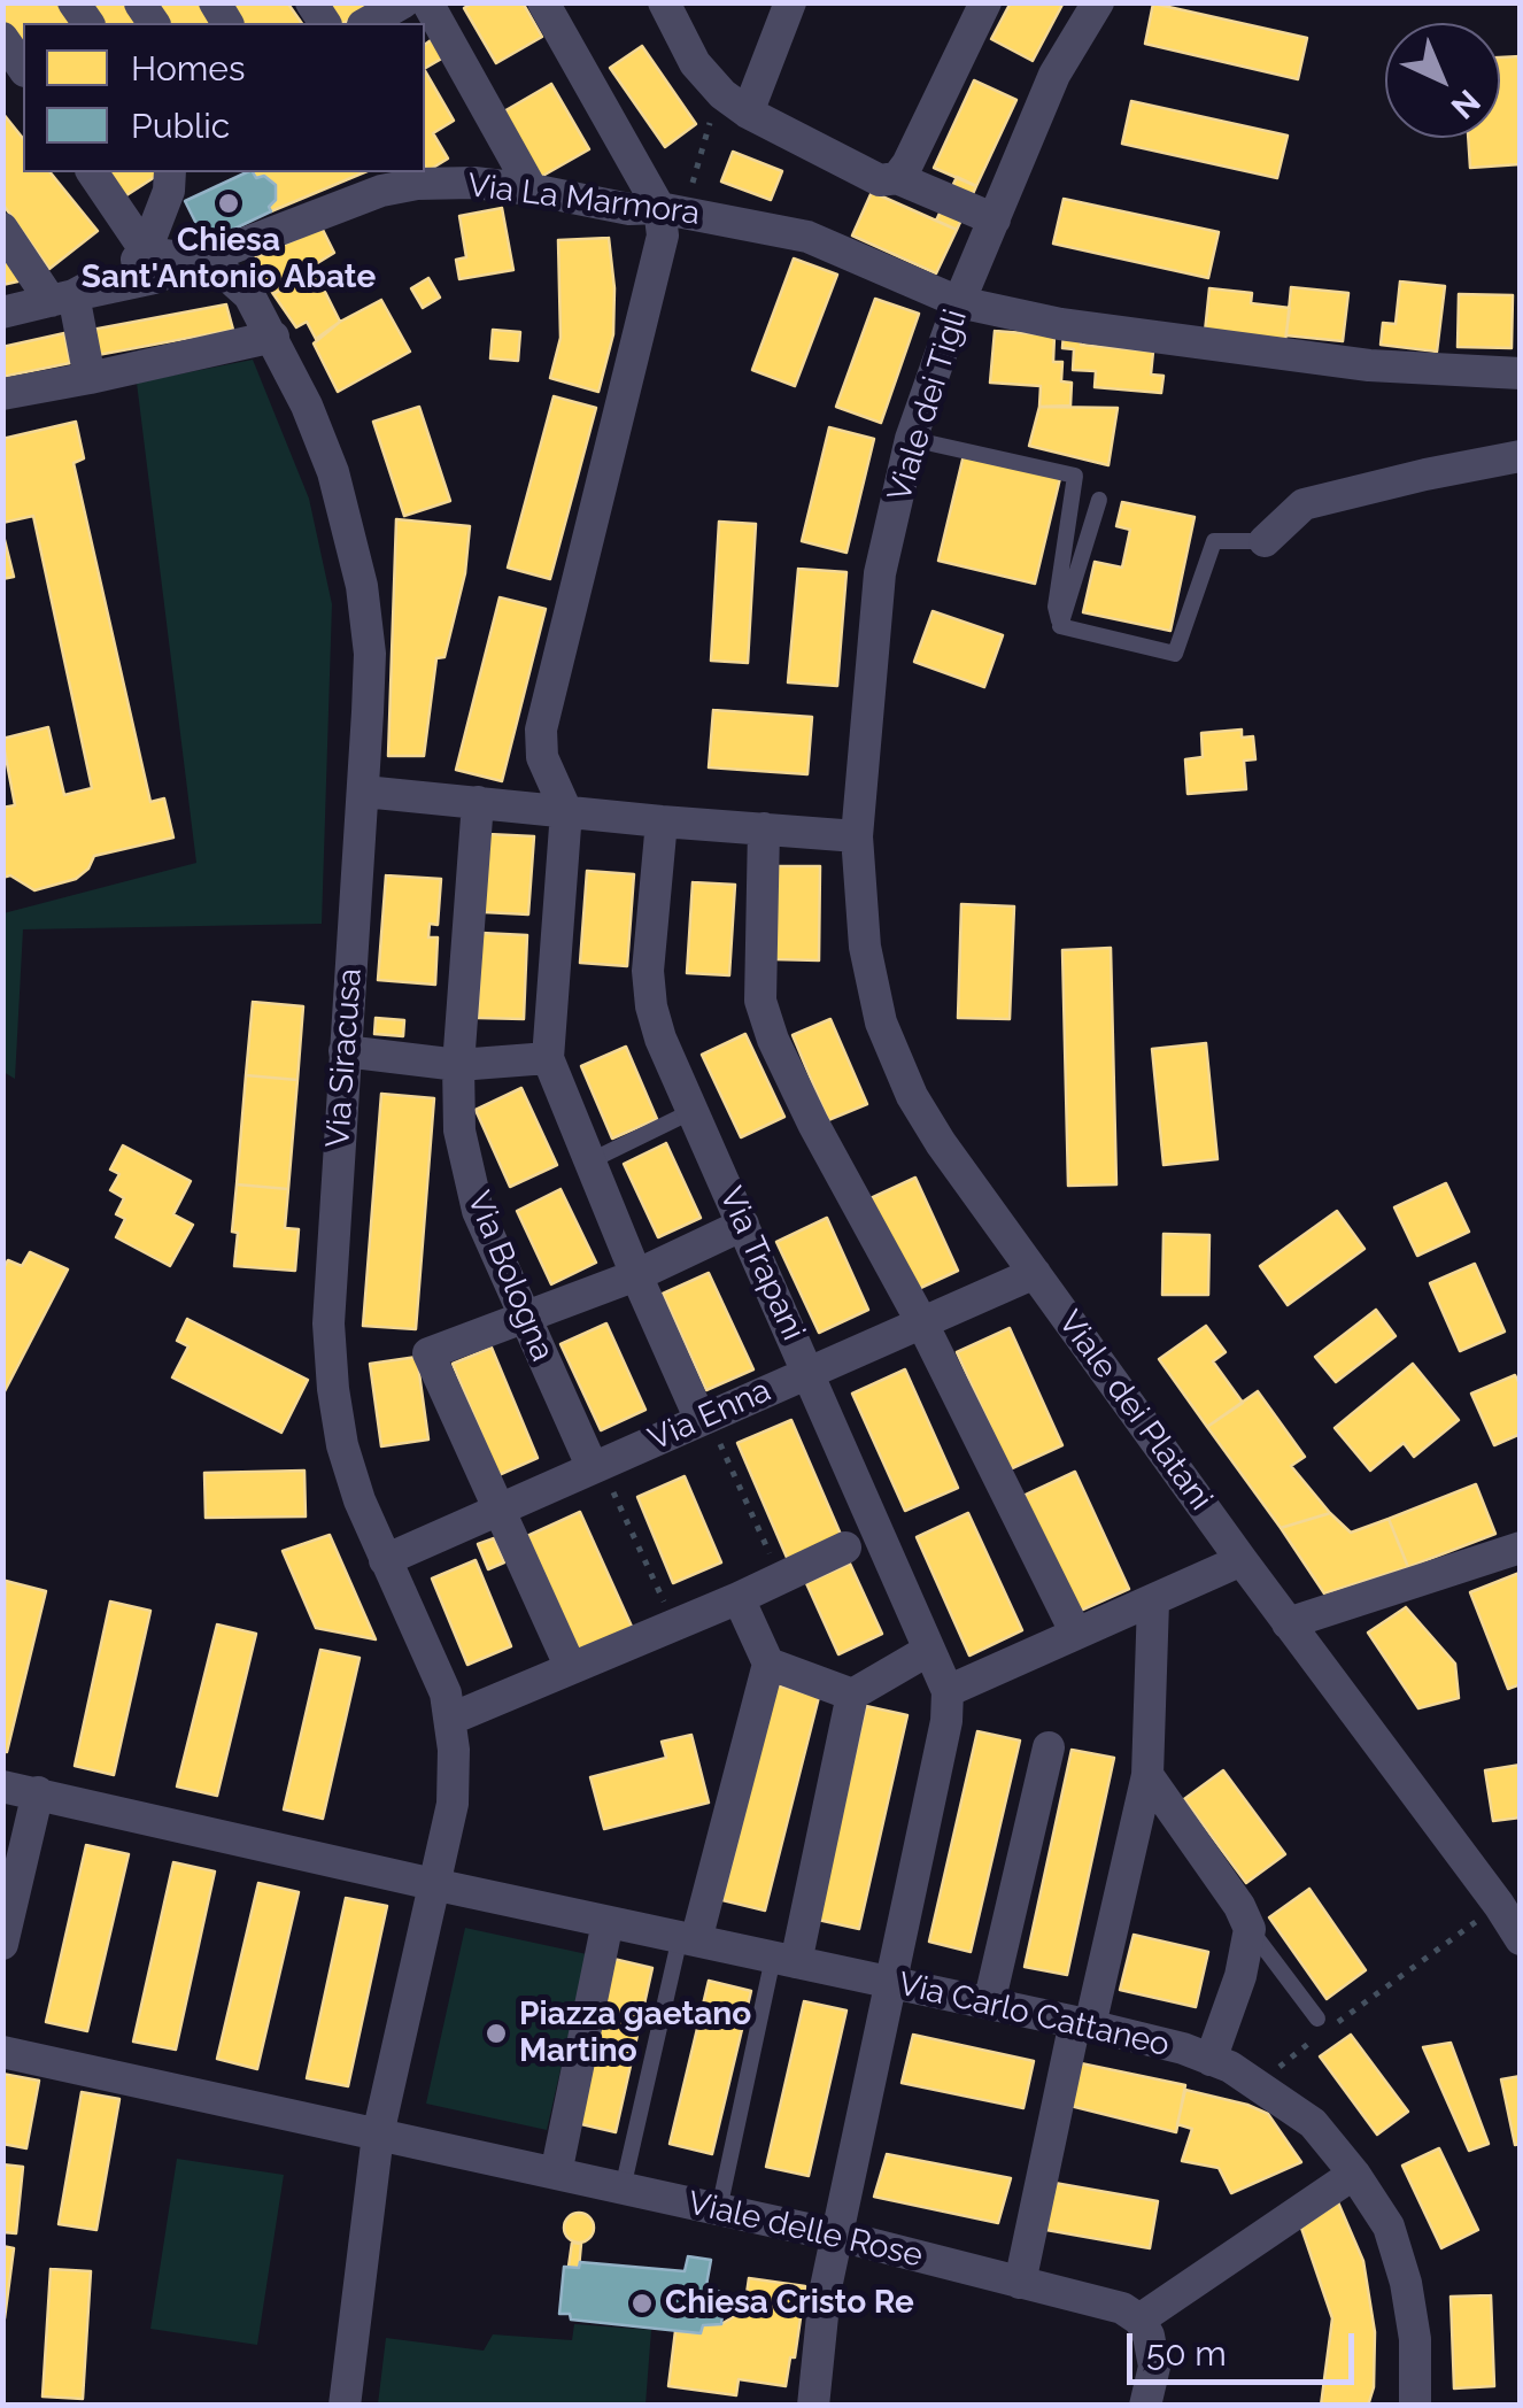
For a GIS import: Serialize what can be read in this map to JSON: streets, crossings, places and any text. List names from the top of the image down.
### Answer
{
  "streets": {
    "street": [
      "Via La Marmora",
      "Viale dei Tigli",
      "Via Siracusa",
      "Via Trapani",
      "Via Bologna",
      "Viale dei Platani",
      "Via Enna",
      "Via Carlo Cattaneo",
      "Viale delle Rose"
    ]
  },
  "crossings": [
    ["Via La Marmora", "Viale dei Tigli"],
    ["Via La Marmora", "Via Siracusa"],
    ["Viale dei Tigli", "Viale dei Platani"],
    ["Via Siracusa", "Via Enna"],
    ["Via Siracusa", "Via Carlo Cattaneo"],
    ["Via Siracusa", "Viale delle Rose"],
    ["Via Trapani", "Via Enna"],
    ["Via Bologna", "Via Enna"],
    ["Viale dei Platani", "Via Enna"]
  ],
  "places": ["Chiesa Sant'Antonio Abate", "Piazza gaetano Martino", "Chiesa Cristo Re"],
  "legend": ["Homes", "Public"],
  "scale_bar": "50 m",
  "north": "bottom right"
}
